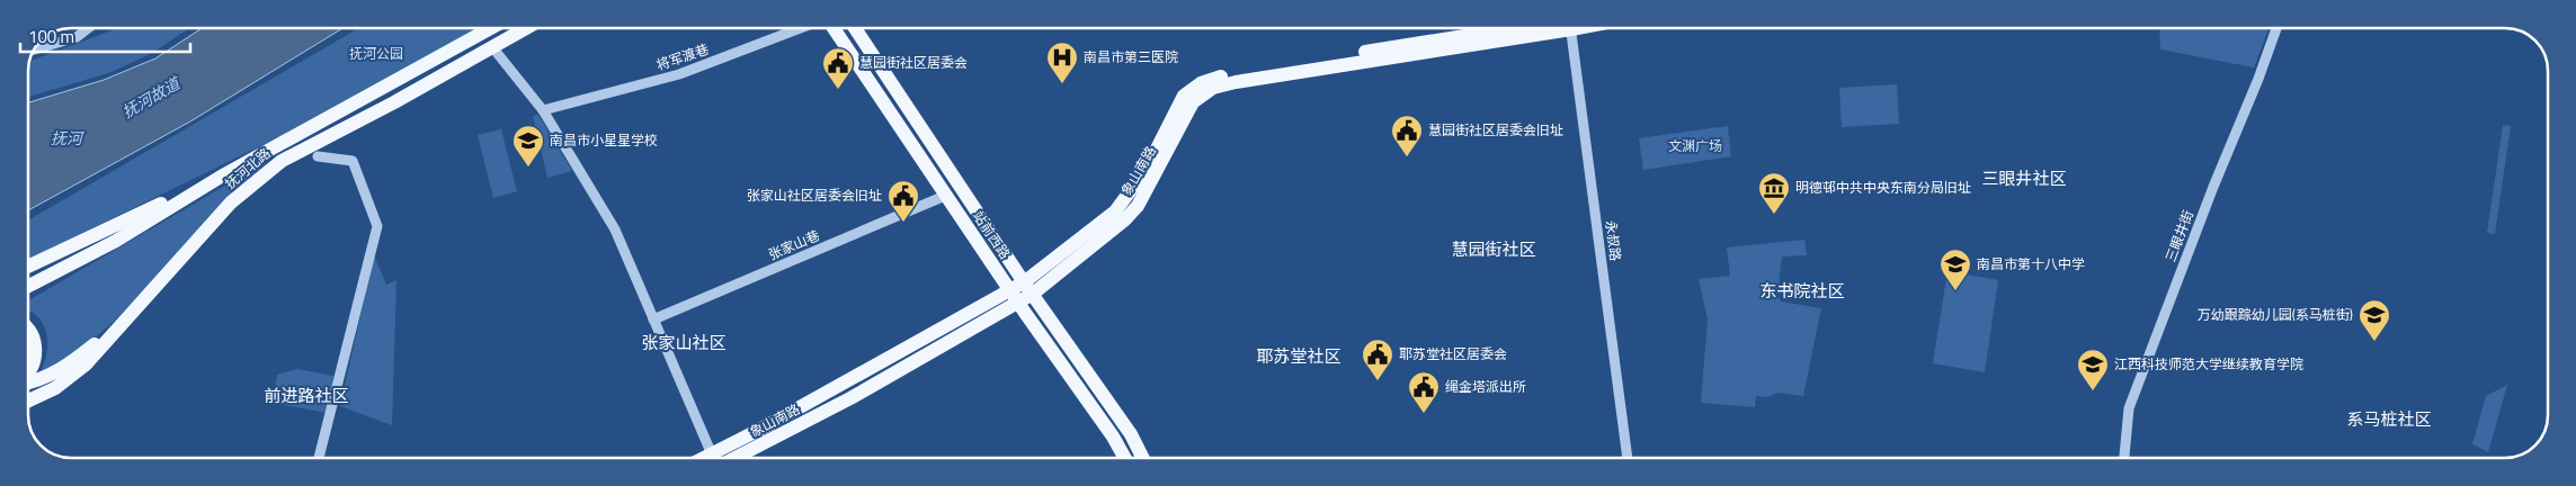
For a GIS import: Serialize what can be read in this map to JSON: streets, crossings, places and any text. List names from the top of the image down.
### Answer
{
  "streets": {
    "main road": ["抚河北路", "象山南路", "站前西路"],
    "street": [
      "将军渡巷",
      "三眼井街",
      "永叔路",
      "张家山巷"
    ]
  },
  "crossings": [
    ["象山南路", "站前西路"],
    ["站前西路", "张家山巷"]
  ],
  "districts": [
    "三眼井社区",
    "慧园街社区",
    "东书院社区",
    "张家山社区",
    "耶苏堂社区",
    "前进路社区",
    "系马桩社区"
  ],
  "water": ["抚河故道", "抚河"],
  "parks": ["抚河公园", "文渊广场"],
  "places": {
    "hospital": ["南昌市第三医院"],
    "public building": [
      "慧园街社区居委会",
      "慧园街社区居委会旧址",
      "张家山社区居委会旧址",
      "耶苏堂社区居委会",
      "绳金塔派出所"
    ],
    "school or university": [
      "南昌市小星星学校",
      "南昌市第十八中学",
      "万幼跟踪幼儿园(系马桩街)",
      "江西科技师范大学继续教育学院"
    ],
    "museum": ["明德邨中共中央东南分局旧址"]
  },
  "scale_bar": "100 m"
}
